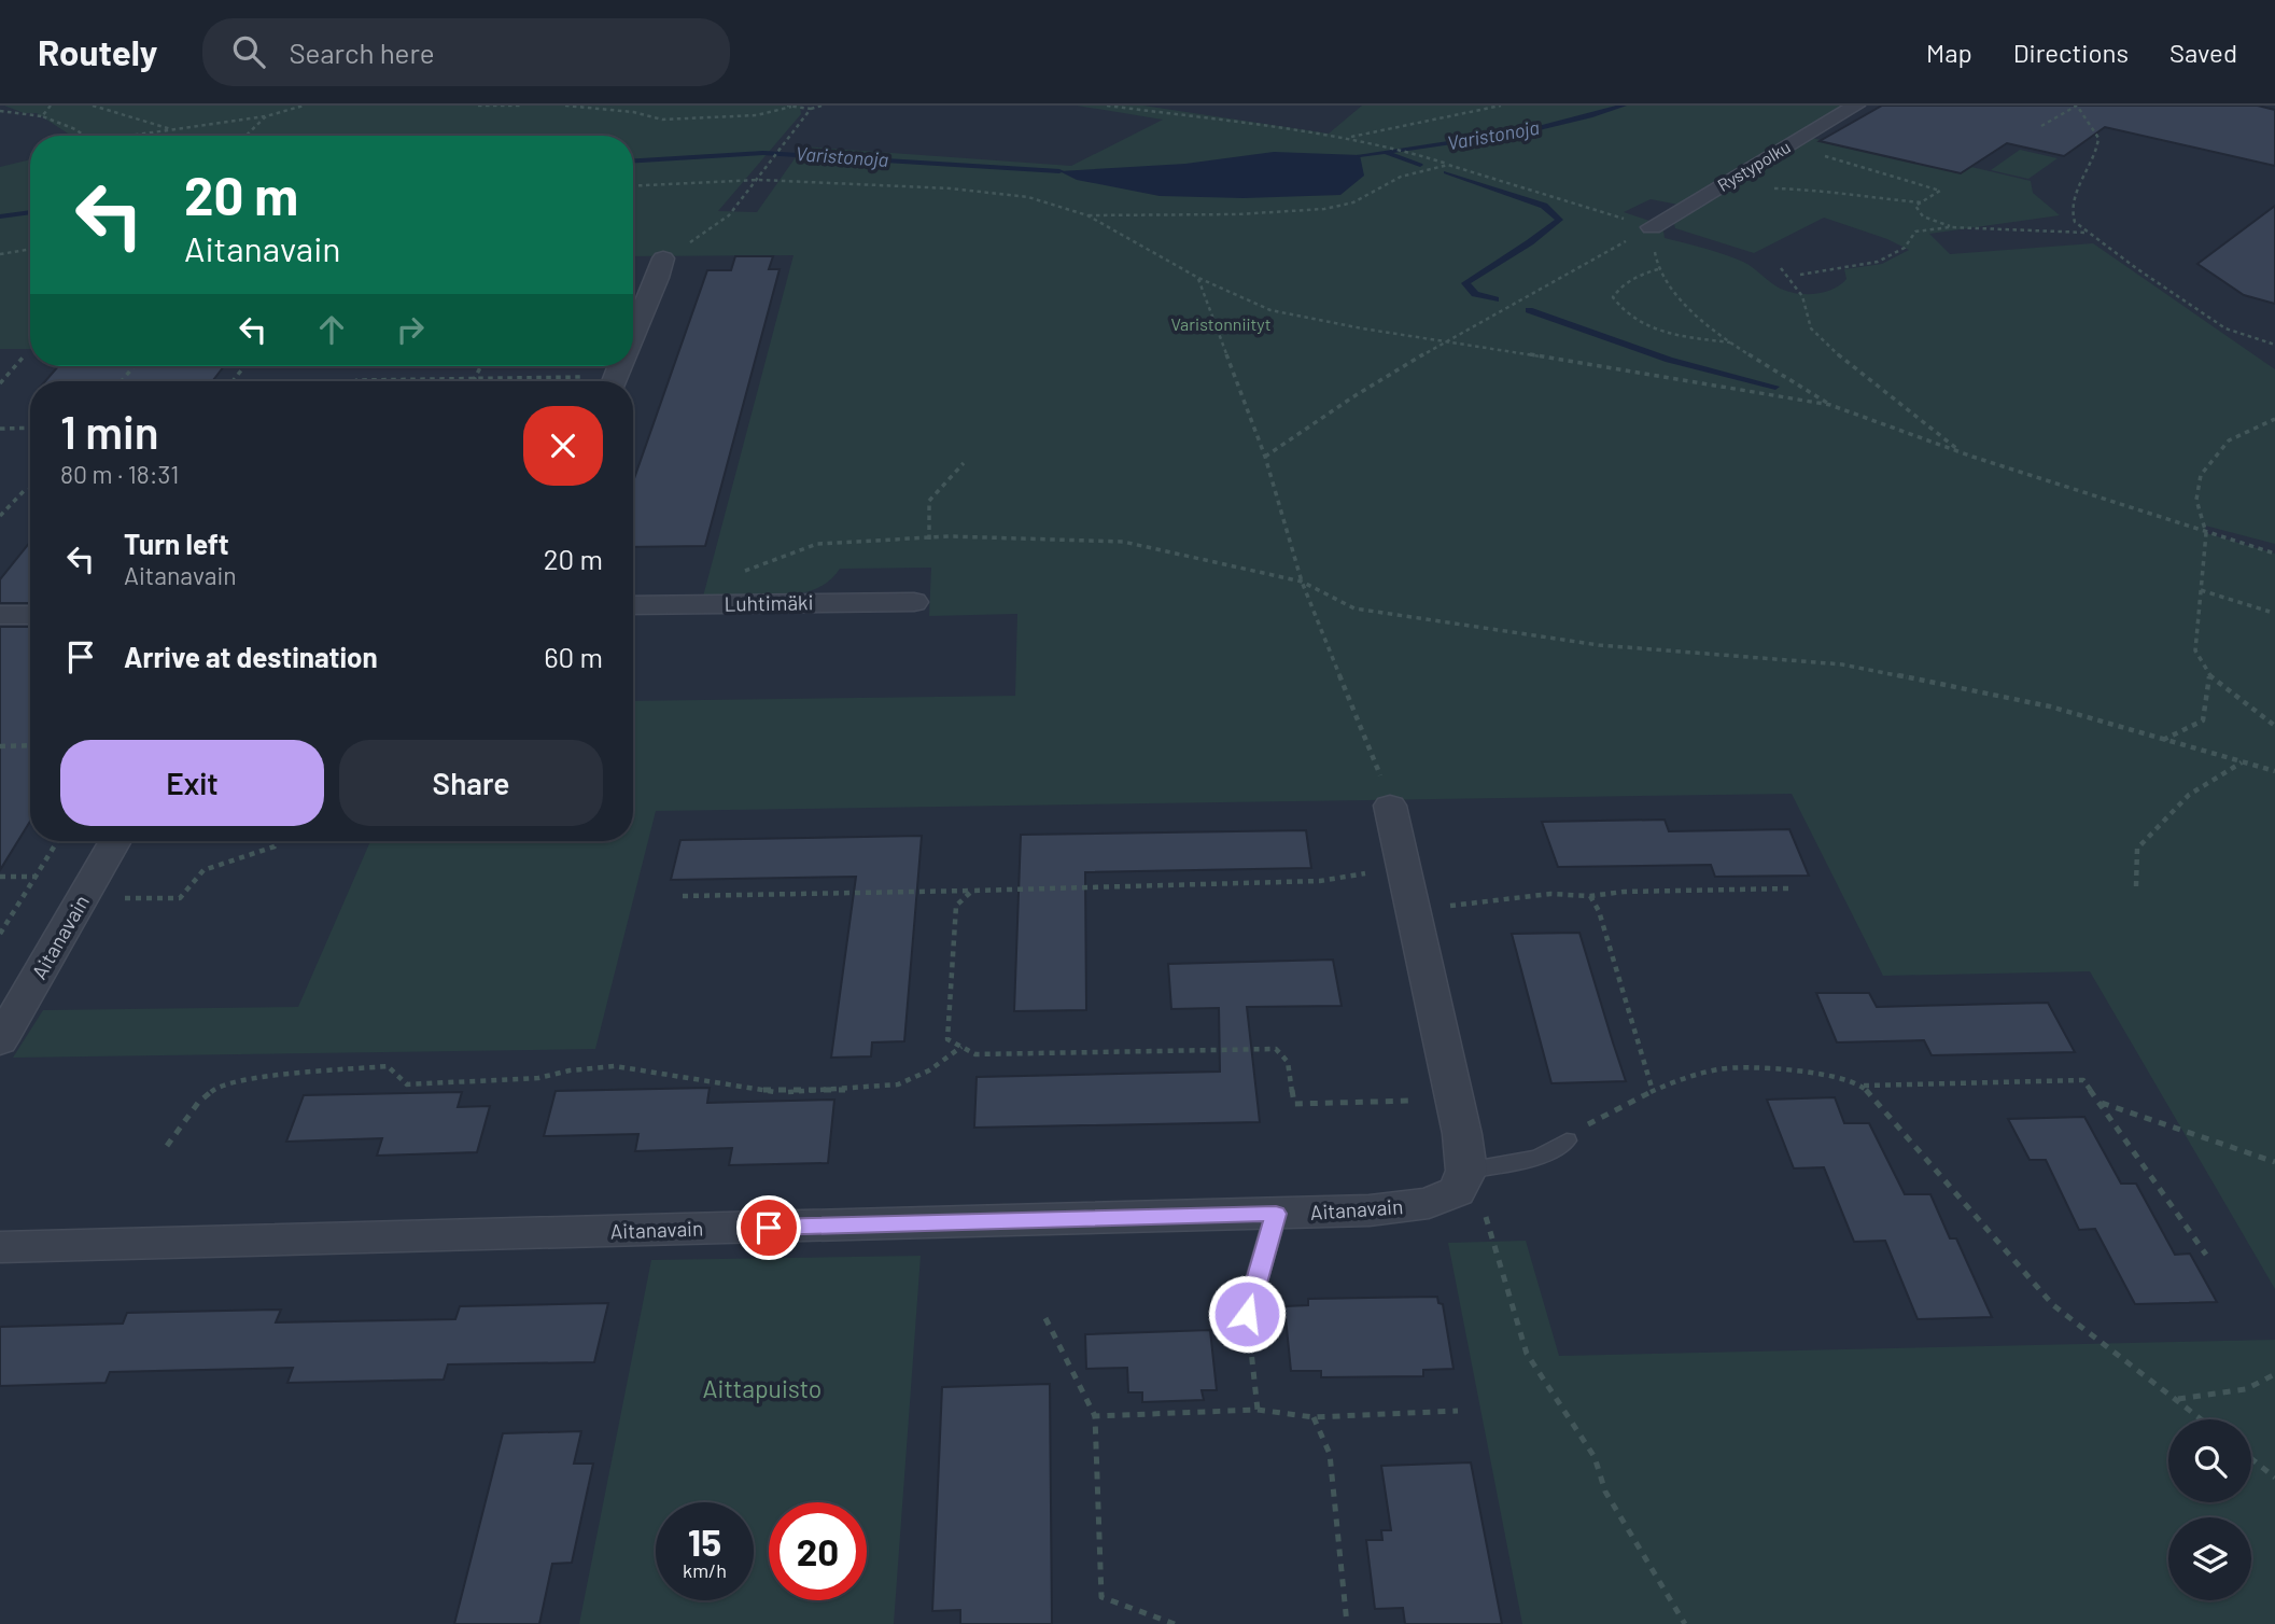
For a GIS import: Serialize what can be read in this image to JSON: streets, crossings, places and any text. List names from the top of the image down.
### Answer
{
  "streets": {
    "street": ["Rystypolku", "Luhtimäki", "Aitanavain"]
  },
  "water": ["Varistonoja"],
  "parks": ["Varistonniityt", "Aittapuisto"],
  "page": {
    "header": "Routely",
    "search": "Search here",
    "nav": ["Map", "Directions", "Saved"],
    "turn": ["20 m", "Aitanavain"],
    "heading": ["1 min", "80 m · 18:31"],
    "list": [
      {
        "name": "Turn left",
        "note": "Aitanavain",
        "value": "20 m"
      },
      {
        "name": "Arrive at destination",
        "value": "60 m"
      }
    ],
    "buttons": ["Exit", "Share"],
    "speed": "15 km/h",
    "limit": "20"
  }
}
